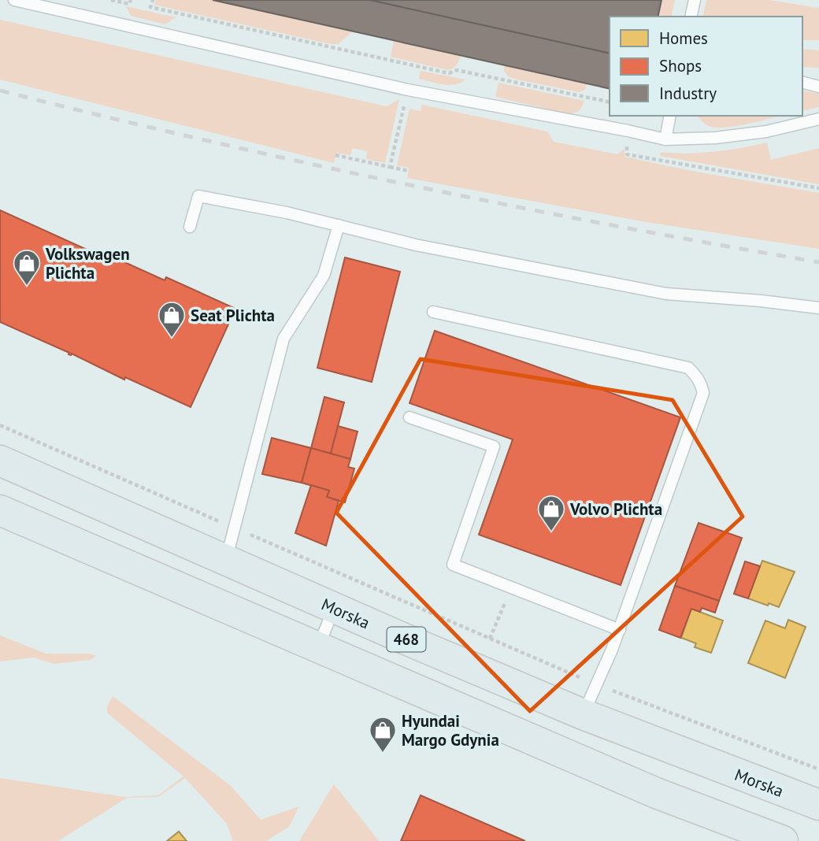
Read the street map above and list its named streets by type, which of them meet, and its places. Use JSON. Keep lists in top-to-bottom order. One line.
{"streets":{"main road":["Morska","468"]},"places":{"shop":["Volkswagen Plichta","Seat Plichta","Volvo Plichta","Hyundai Margo Gdynia"]},"legend":["Homes","Shops","Industry"]}
